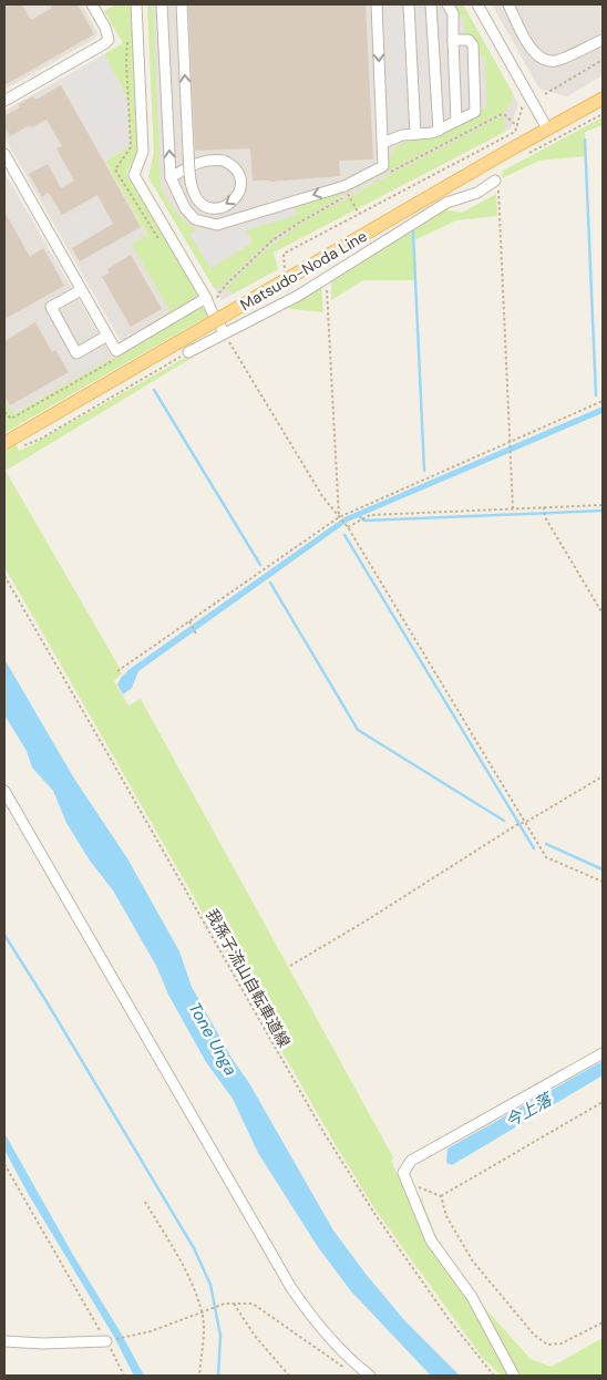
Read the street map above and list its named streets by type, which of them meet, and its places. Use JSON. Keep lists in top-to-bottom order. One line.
{"streets":{"main road":["Matsudo-Noda Line"],"path":["我孫子流山自転車道線"]},"water":["Tone Unga","今上落"]}
